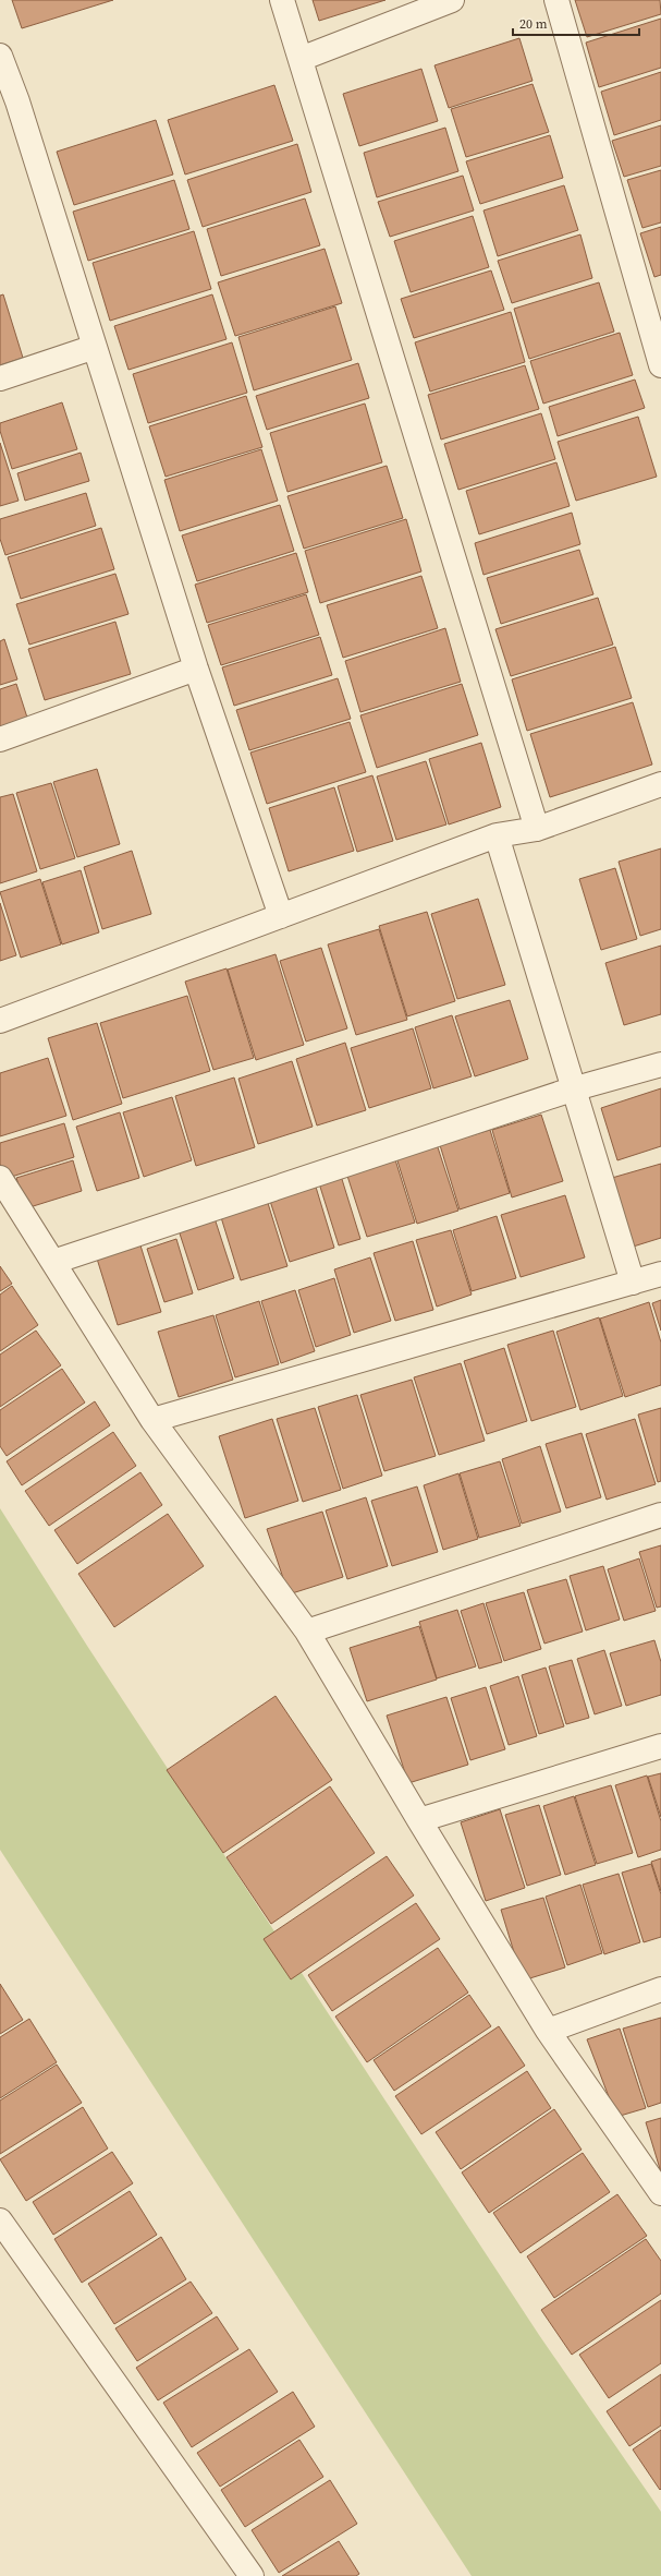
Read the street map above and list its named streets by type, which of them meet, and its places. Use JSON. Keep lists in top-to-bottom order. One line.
{"scale_bar":"20 m"}
